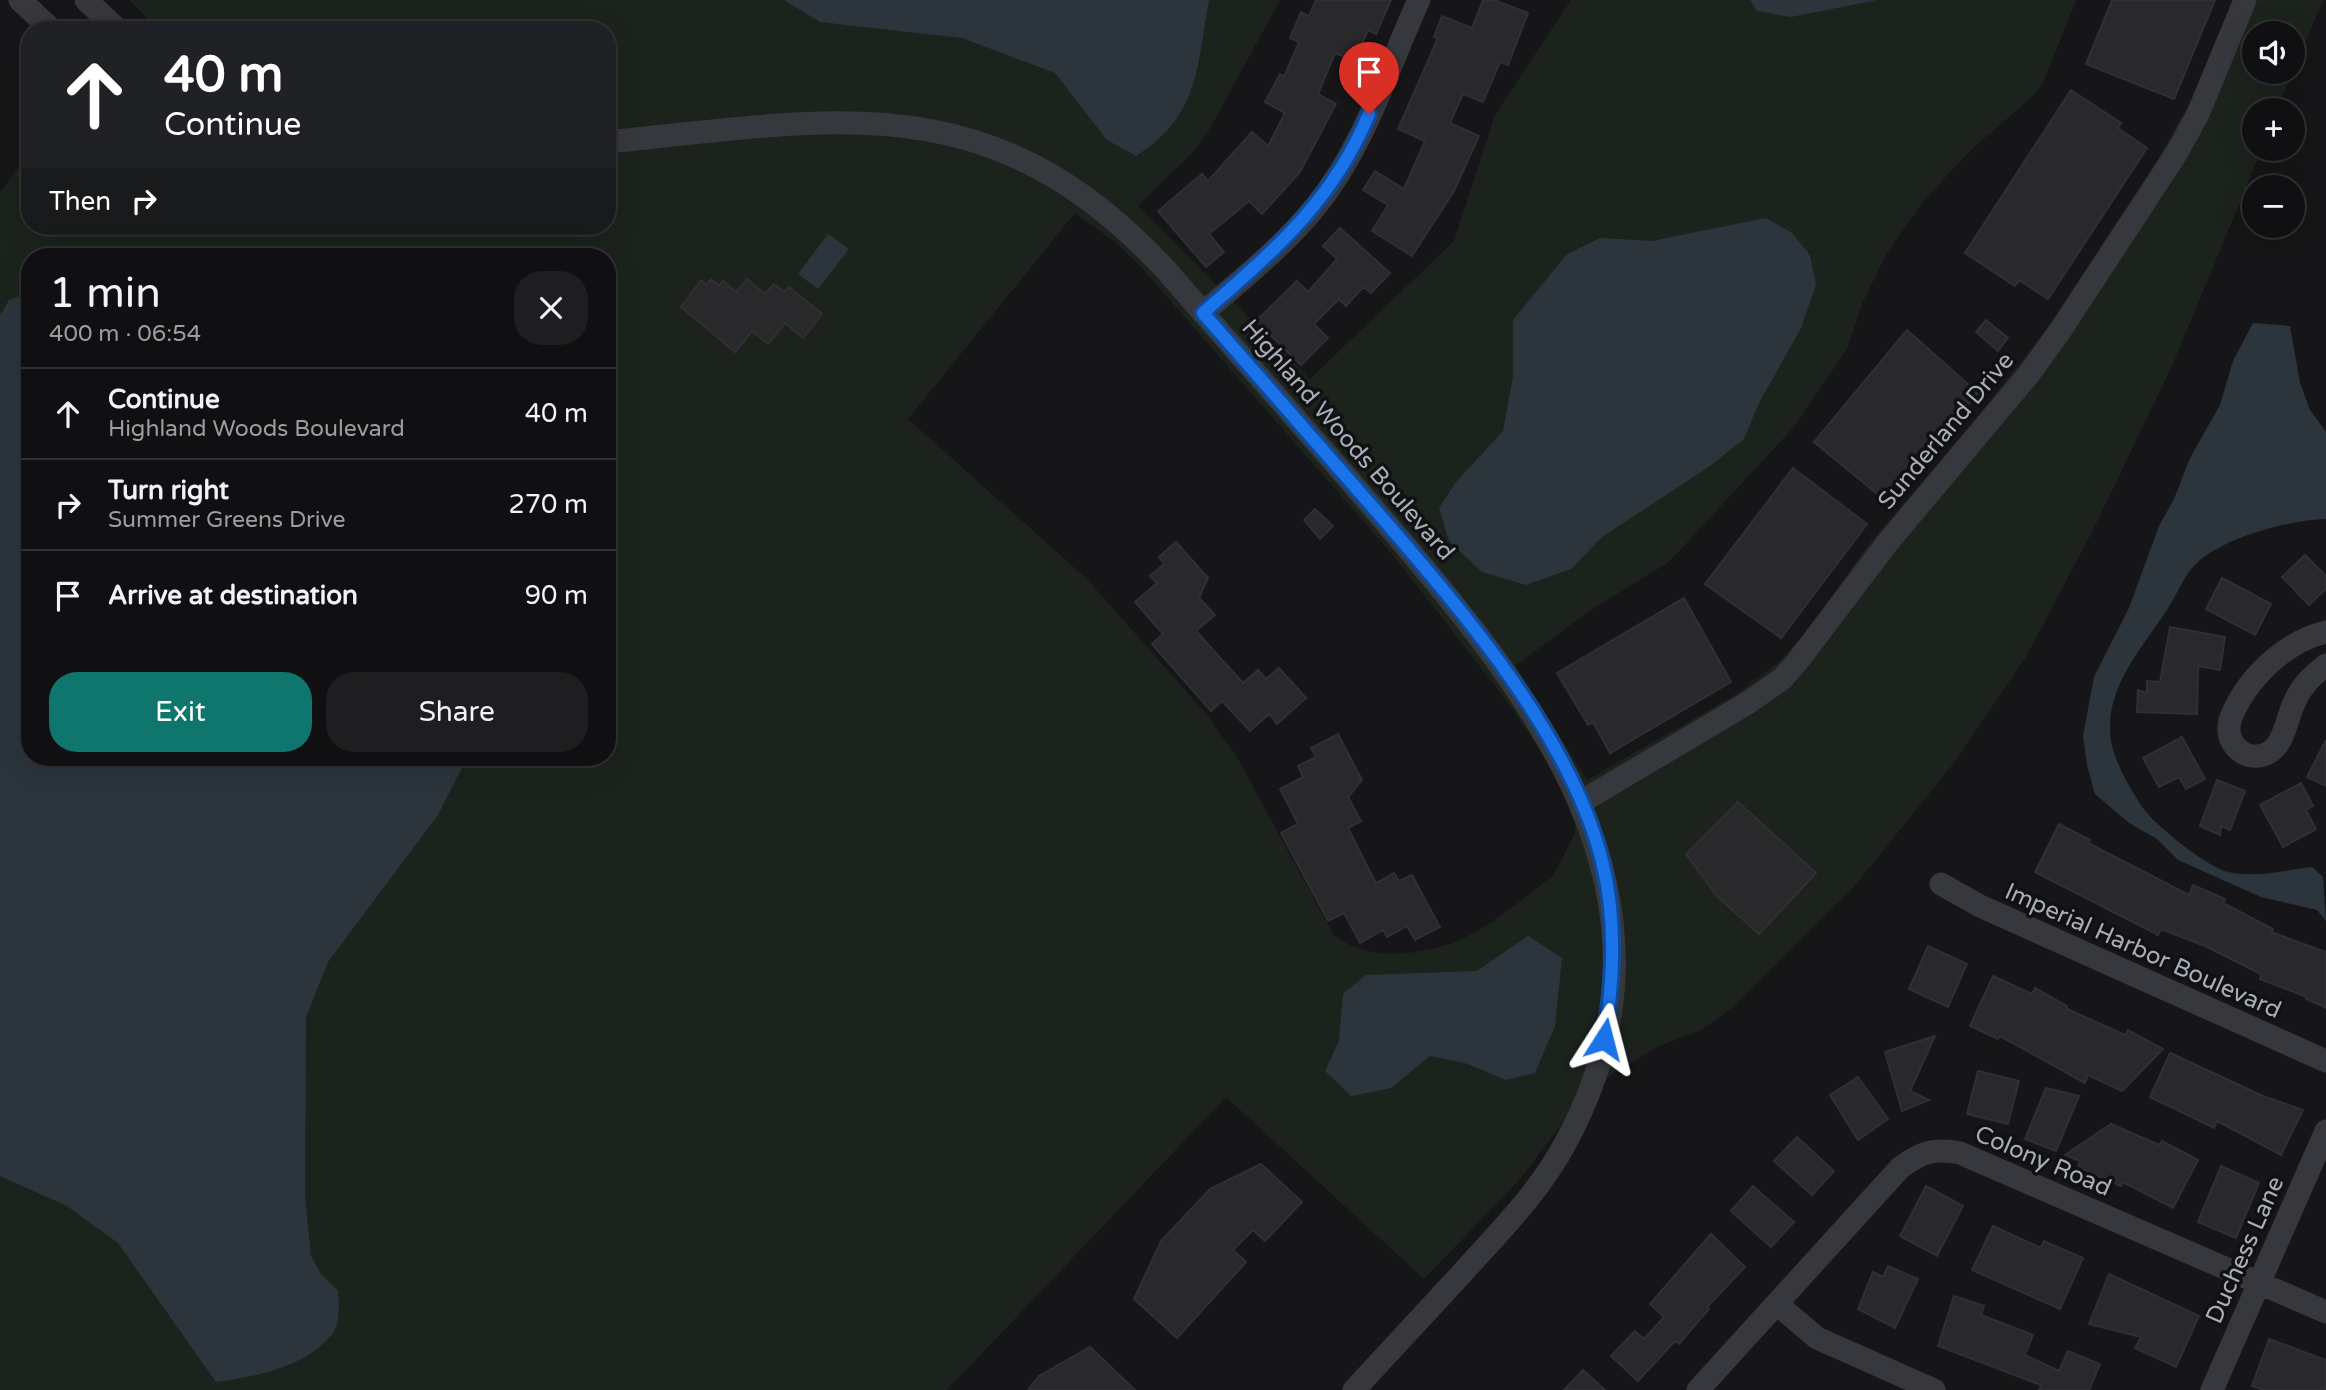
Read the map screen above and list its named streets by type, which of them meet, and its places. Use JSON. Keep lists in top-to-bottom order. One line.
{"streets":{"street":["Sunderland Drive","Highland Woods Boulevard","Imperial Harbor Boulevard","Colony Road","Duchess Lane"]},"crossings":[["Sunderland Drive","Highland Woods Boulevard"],["Colony Road","Duchess Lane"]],"page":{"map_buttons":["+","−"],"turn":["40 m","Continue"],"then":"Then","heading":["1 min","400 m · 06:54"],"list":[{"name":"Continue","note":"Highland Woods Boulevard","value":"40 m"},{"name":"Turn right","note":"Summer Greens Drive","value":"270 m"},{"name":"Arrive at destination","value":"90 m"}],"buttons":["Exit","Share"]}}
